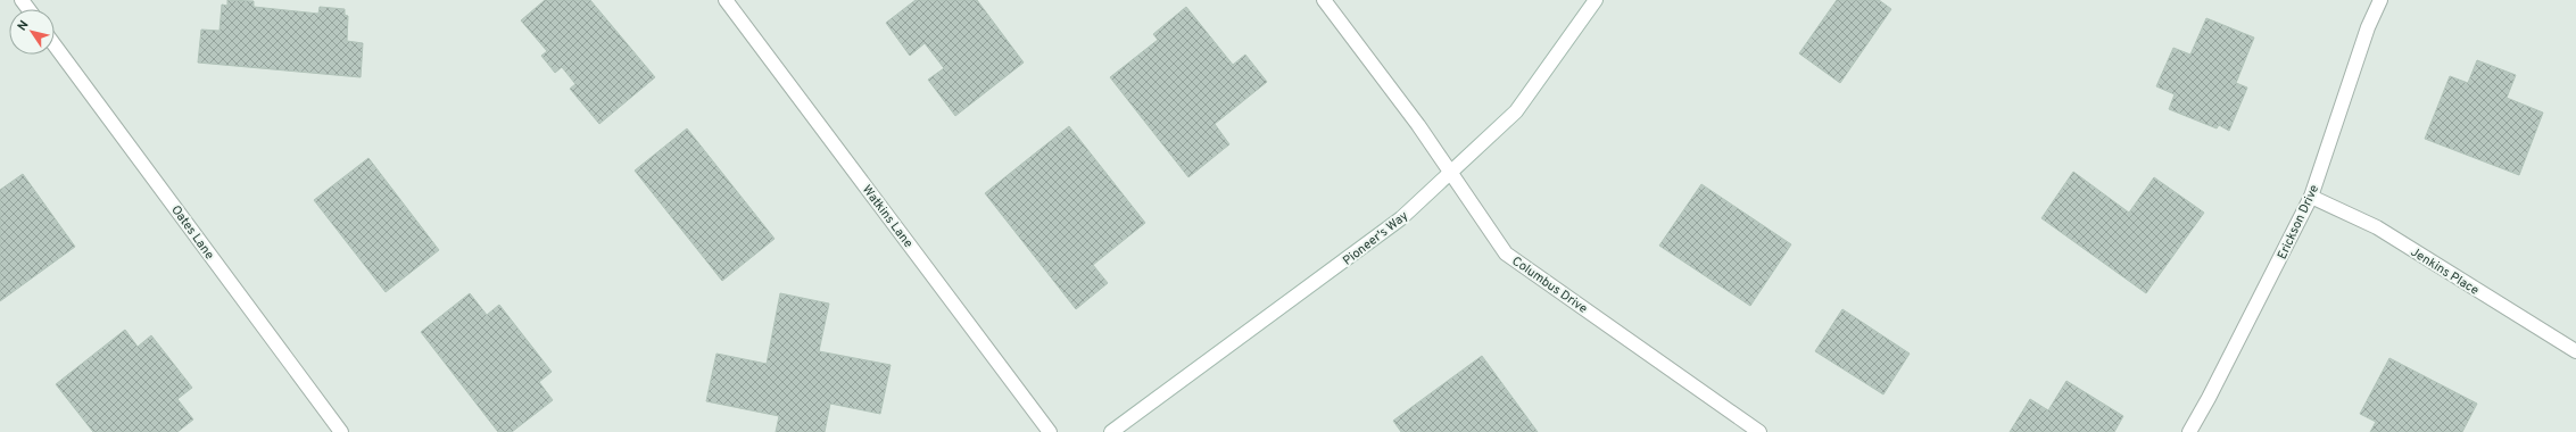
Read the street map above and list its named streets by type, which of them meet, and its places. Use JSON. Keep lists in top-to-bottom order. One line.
{"streets":{"street":["Watkins Lane","Erickson Drive","Oates Lane","Pioneer's Way","Jenkins Place","Columbus Drive"]},"crossings":[["Erickson Drive","Jenkins Place"],["Pioneer's Way","Columbus Drive"]],"north":"top left"}
